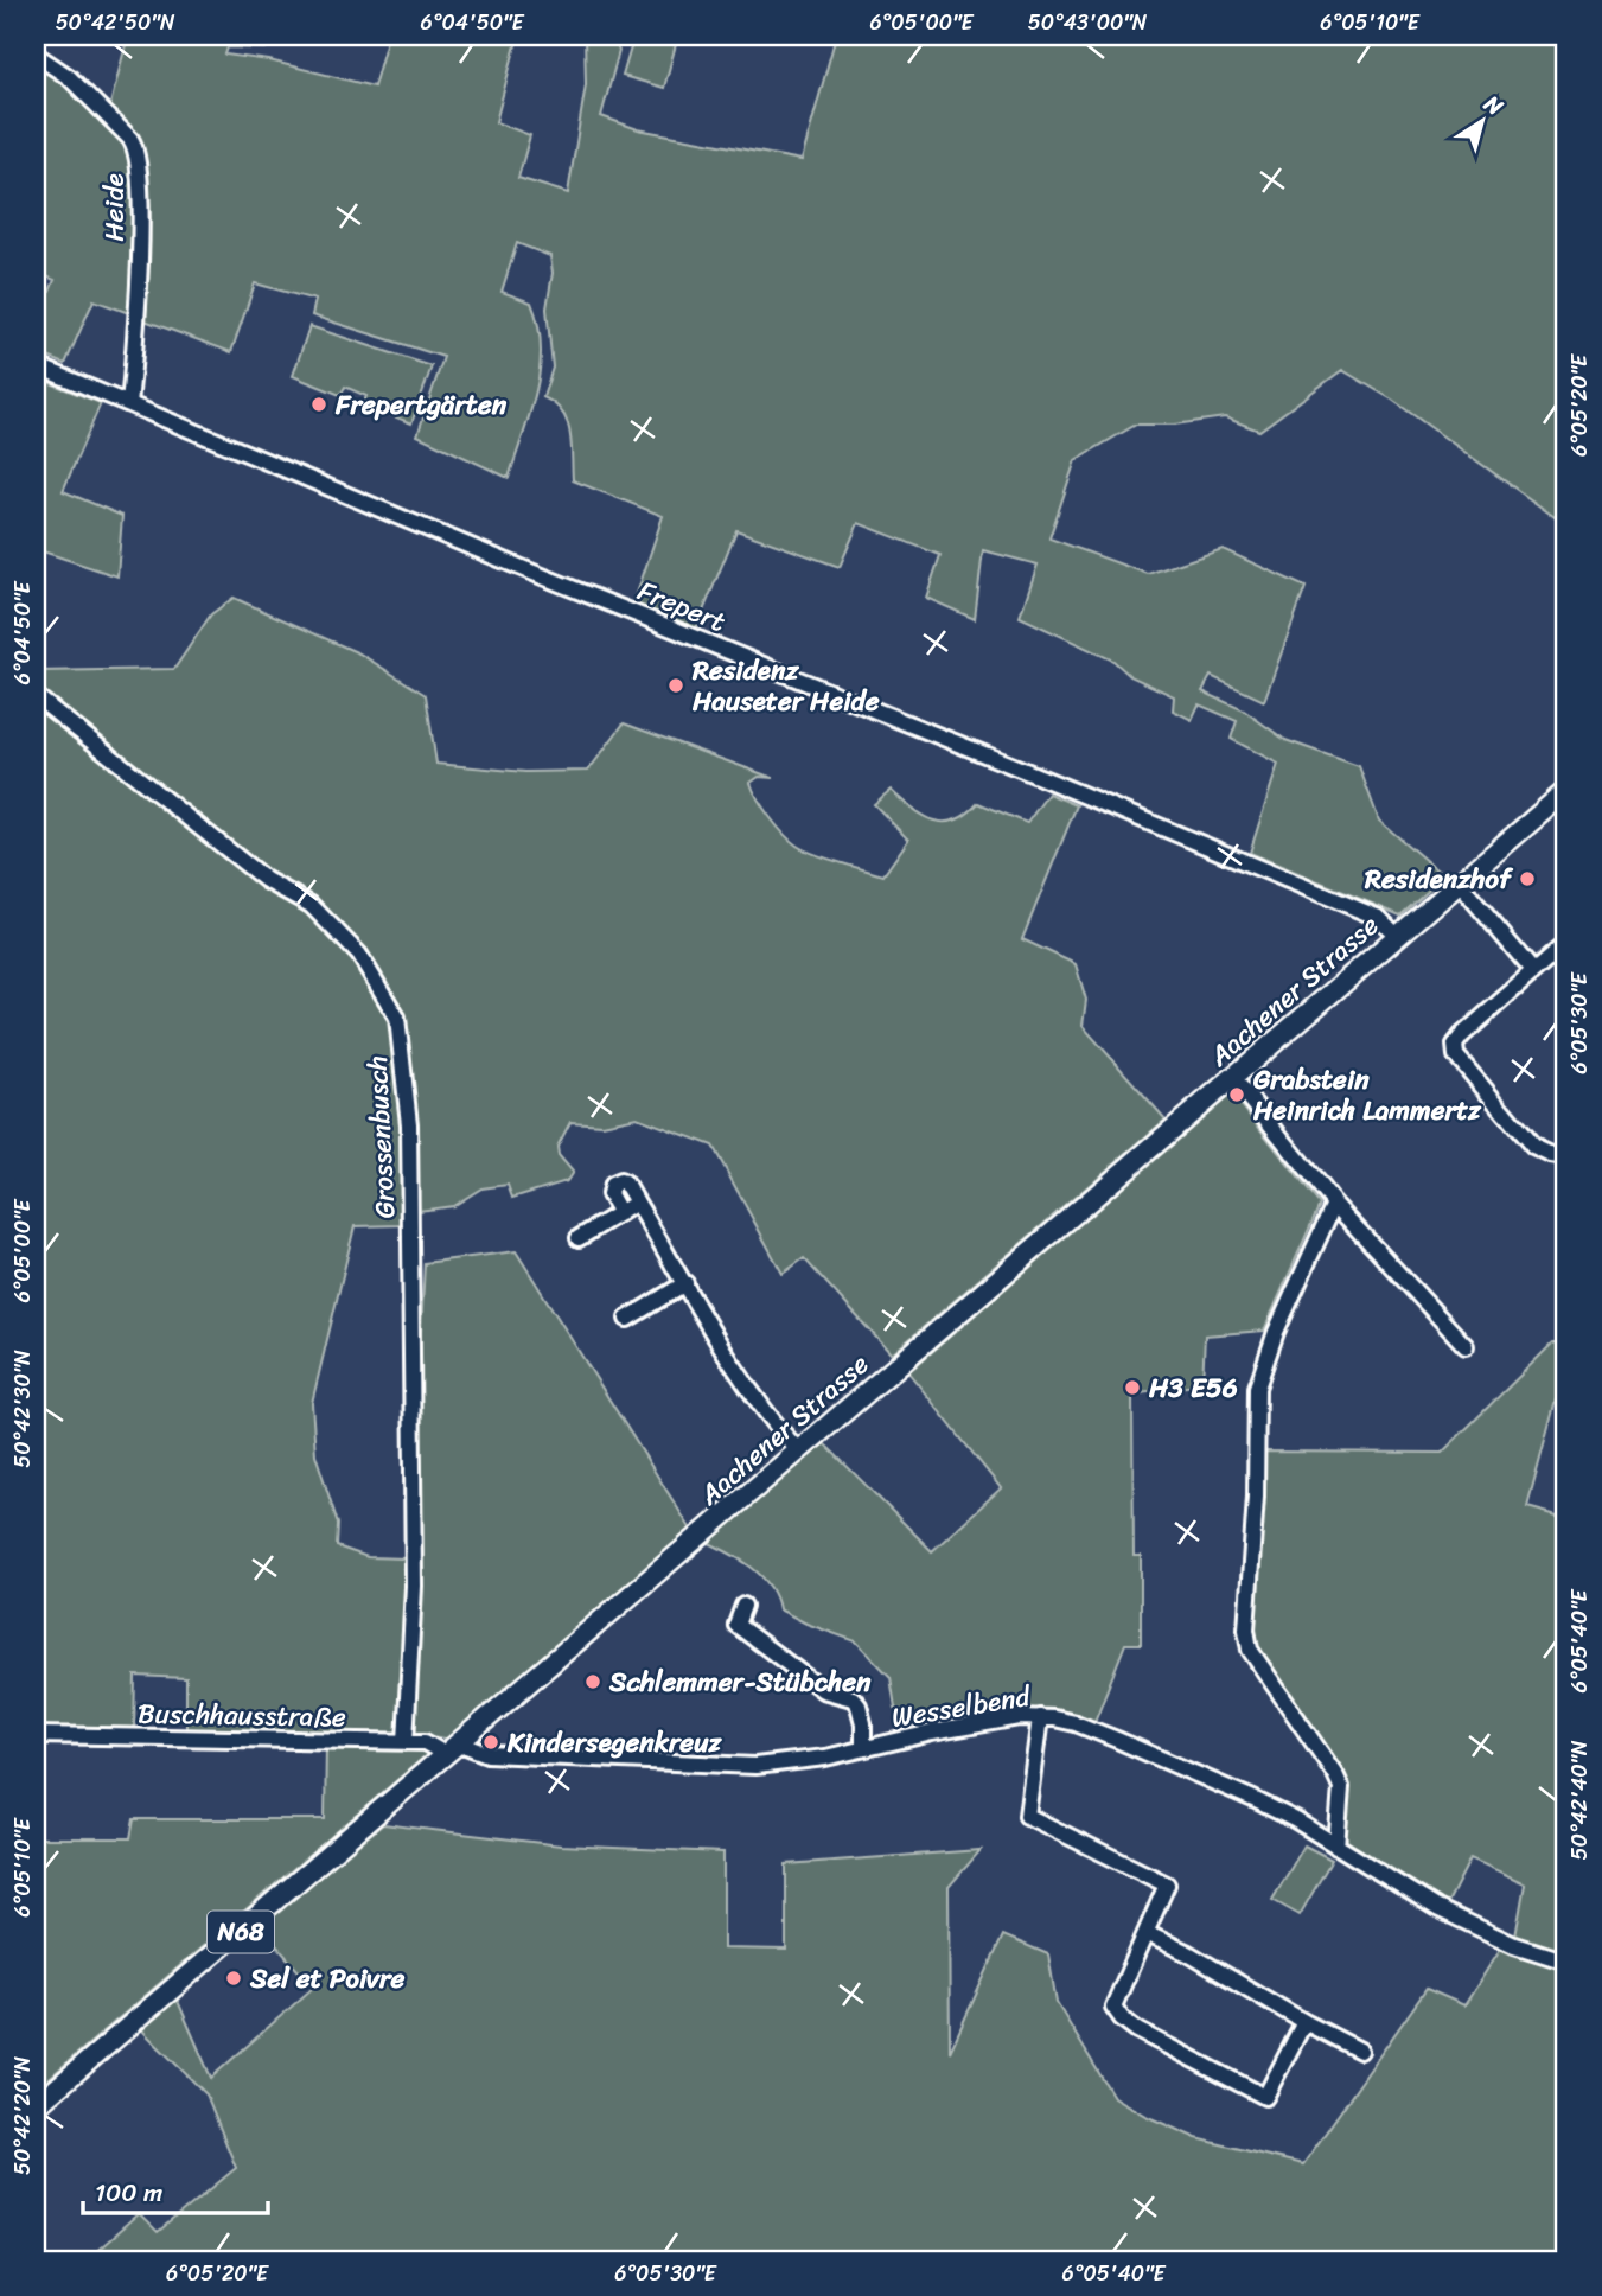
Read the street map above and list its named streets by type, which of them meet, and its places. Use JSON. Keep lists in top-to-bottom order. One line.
{"streets":{"main road":["Aachener Strasse","N68"],"street":["Heide","Frepert","Grossenbusch","Wesselbend","Buschhausstraße"]},"crossings":[["Heide","Frepert"],["Frepert","Aachener Strasse"],["Aachener Strasse","Wesselbend"],["Aachener Strasse","Buschhausstraße"],["Grossenbusch","Buschhausstraße"]],"places":["Frepertgärten","Residenz Hauseter Heide","Residenzhof","Grabstein Heinrich Lammertz","H3 E56","Schlemmer-Stübchen","Kindersegenkreuz","Sel et Poivre"],"scale_bar":"100 m","north":"top right","coordinates":["50°42'50\"N","6°04'50\"E","6°05'00\"E","50°43'00\"N","6°05'10\"E","6°05'20\"E","6°05'30\"E","50°42'30\"N","6°05'40\"E","50°42'40\"N","50°42'20\"N"]}
